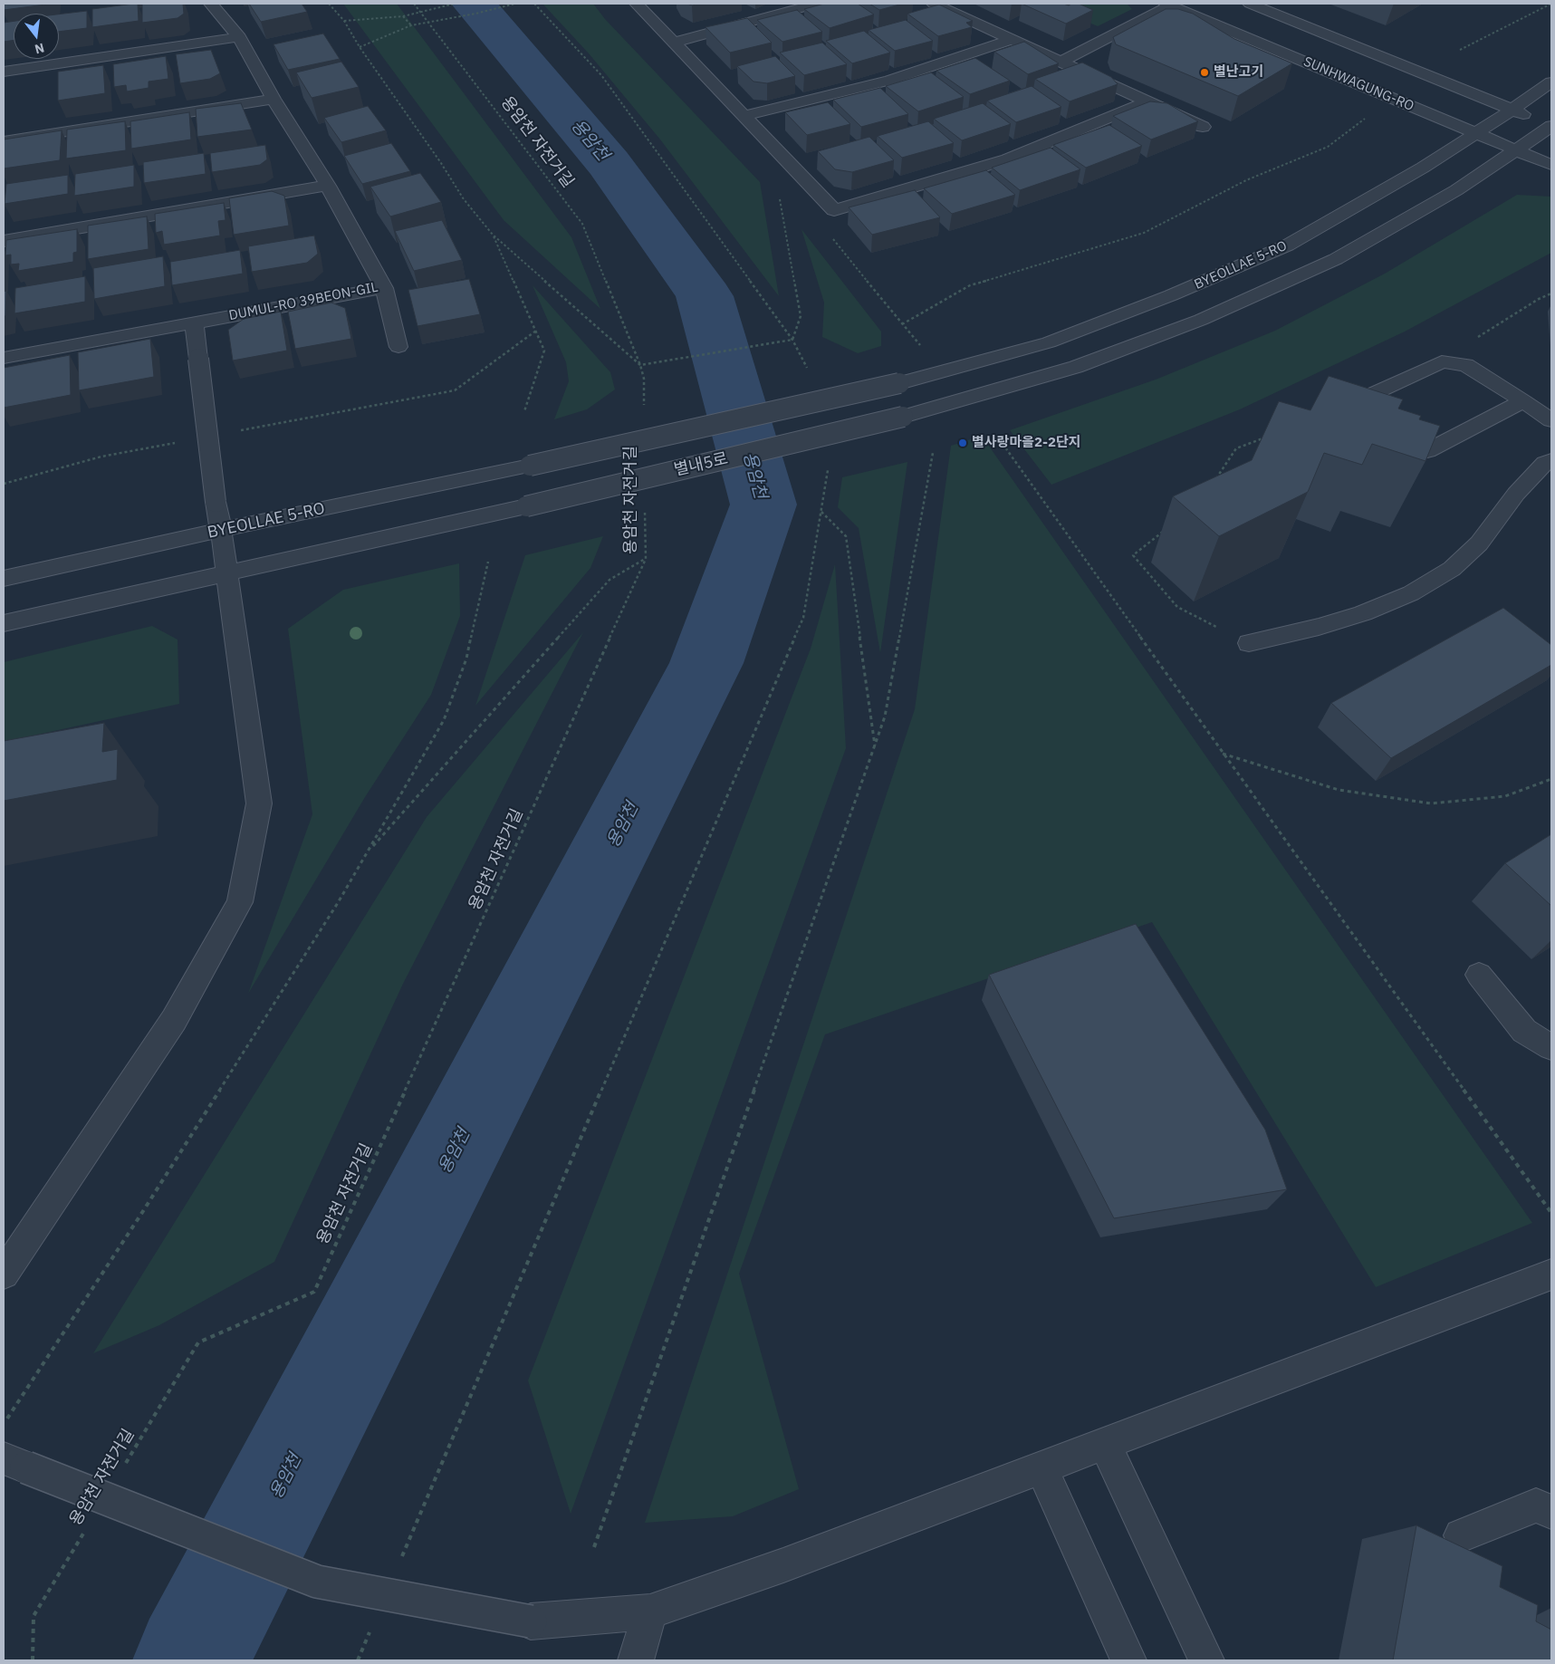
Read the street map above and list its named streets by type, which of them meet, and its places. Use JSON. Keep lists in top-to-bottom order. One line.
{"streets":{"street":["SUNHWAGUNG-RO","BYEOLLAE 5-RO","DUMUL-RO 39BEON-GIL","별내5로"],"path":["용암천 자전거길"]},"crossings":[["SUNHWAGUNG-RO","BYEOLLAE 5-RO"],["SUNHWAGUNG-RO","별내5로"]],"water":["용암천"],"places":["별난고기","별사랑마을2-2단지"],"north":"bottom"}
